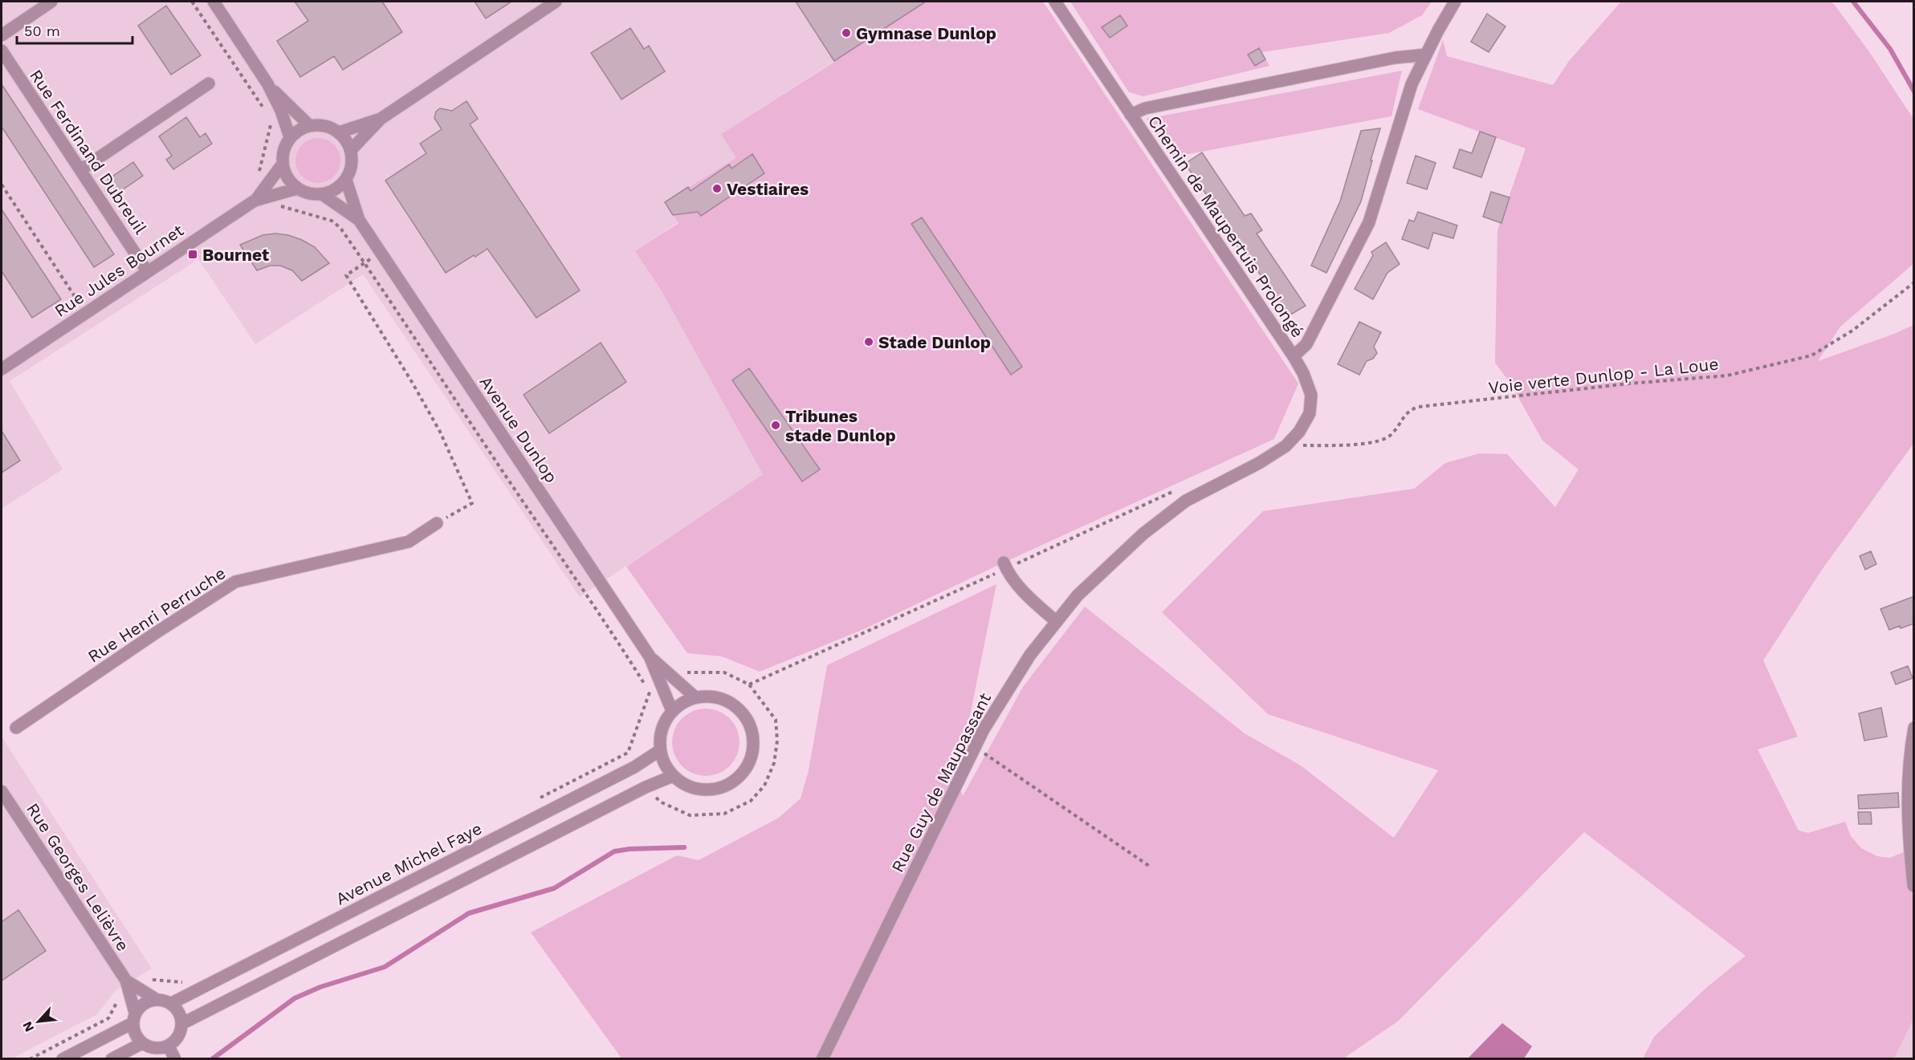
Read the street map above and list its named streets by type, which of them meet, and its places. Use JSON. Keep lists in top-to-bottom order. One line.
{"streets":{"street":["Rue Ferdinand Dubreuil","Chemin de Maupertuis Prolongé","Rue Jules Bournet","Avenue Dunlop","Rue Henri Perruche","Rue Guy de Maupassant","Avenue Michel Faye","Rue Georges Lelièvre"],"path":["Voie verte Dunlop - La Loue"]},"crossings":[["Rue Ferdinand Dubreuil","Rue Jules Bournet"],["Chemin de Maupertuis Prolongé","Rue Guy de Maupassant"],["Rue Jules Bournet","Avenue Dunlop"],["Voie verte Dunlop - La Loue","Rue Guy de Maupassant"],["Avenue Dunlop","Avenue Michel Faye"],["Avenue Michel Faye","Rue Georges Lelièvre"]],"places":{"other":["Gymnase Dunlop","Vestiaires","Stade Dunlop","Tribunes stade Dunlop"],"transit":["Bournet"]},"scale_bar":"50 m","north":"bottom left"}
